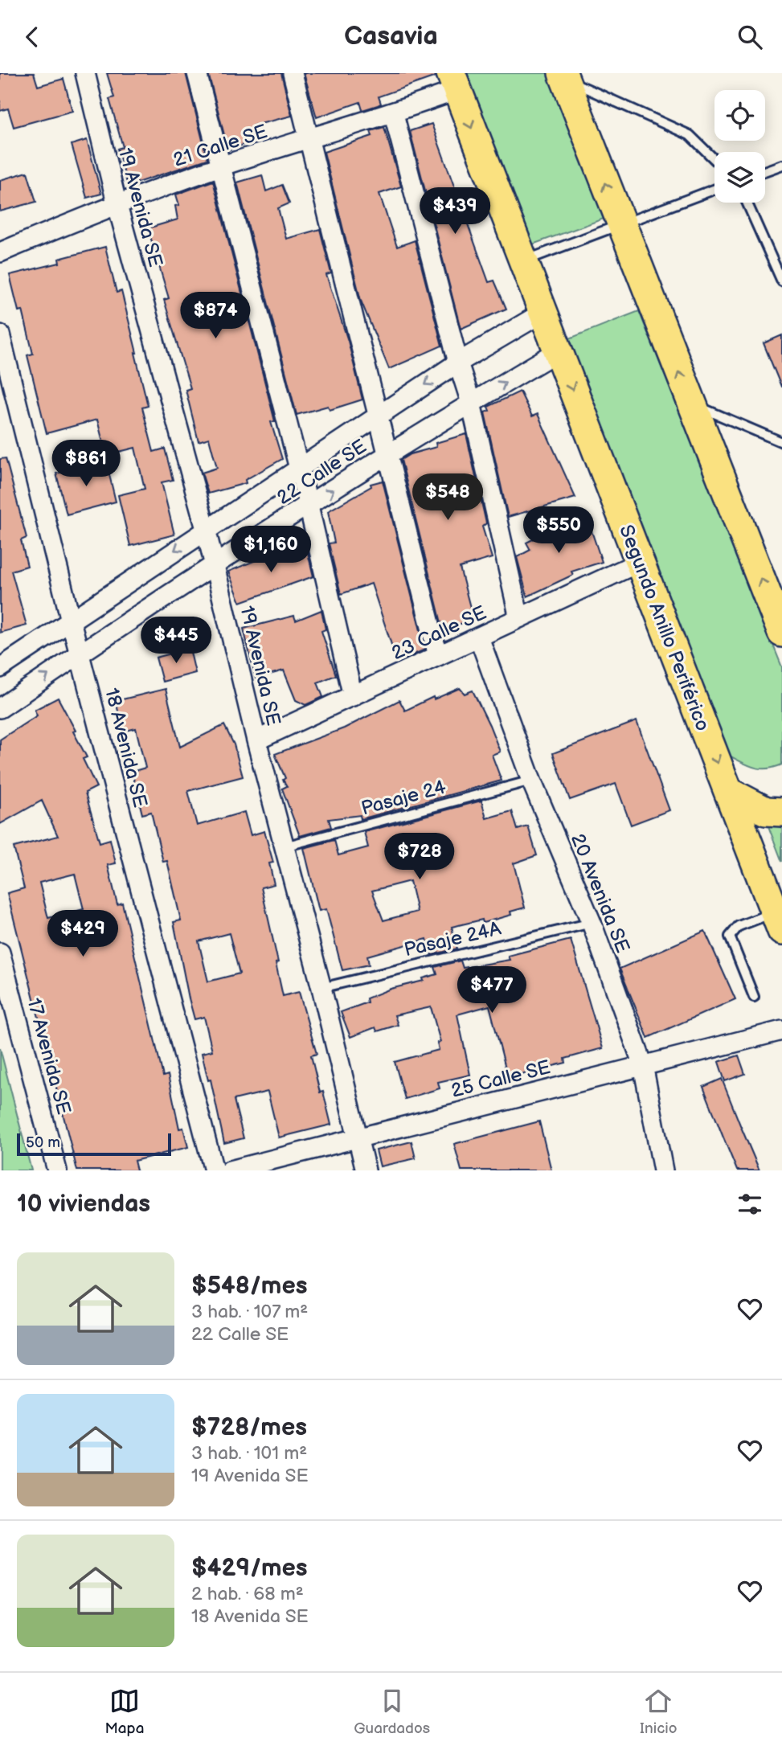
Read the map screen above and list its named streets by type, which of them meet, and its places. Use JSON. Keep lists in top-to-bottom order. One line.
{"streets":{"main road":["Segundo Anillo Periférico"],"street":["21 Calle SE","19 Avenida SE","22 Calle SE","23 Calle SE","18 Avenida SE","20 Avenida SE","17 Avenida SE","25 Calle SE"],"lane":["Pasaje 24","Pasaje 24A"]},"crossings":[["21 Calle SE","19 Avenida SE"],["21 Calle SE","Segundo Anillo Periférico"],["19 Avenida SE","22 Calle SE"],["19 Avenida SE","23 Calle SE"],["19 Avenida SE","Pasaje 24"],["19 Avenida SE","Pasaje 24A"],["19 Avenida SE","25 Calle SE"],["22 Calle SE","Segundo Anillo Periférico"],["22 Calle SE","18 Avenida SE"],["Segundo Anillo Periférico","23 Calle SE"],["23 Calle SE","20 Avenida SE"],["Pasaje 24","20 Avenida SE"],["20 Avenida SE","Pasaje 24A"],["20 Avenida SE","25 Calle SE"]],"scale_bar":"50 m","page":{"header":"Casavia","price":["$439","$874","$861","$548","$550","$1,160","$445","$728","$429","$477"],"scale":"50 m","heading":"10 viviendas","list":[{"name":"$548/mes","note":"3 hab. · 107 m² · 22 Calle SE"},{"name":"$728/mes","note":"3 hab. · 101 m² · 19 Avenida SE"},{"name":"$429/mes","note":"2 hab. · 68 m² · 18 Avenida SE"}],"tabs":["Mapa","Guardados","Inicio"]}}
